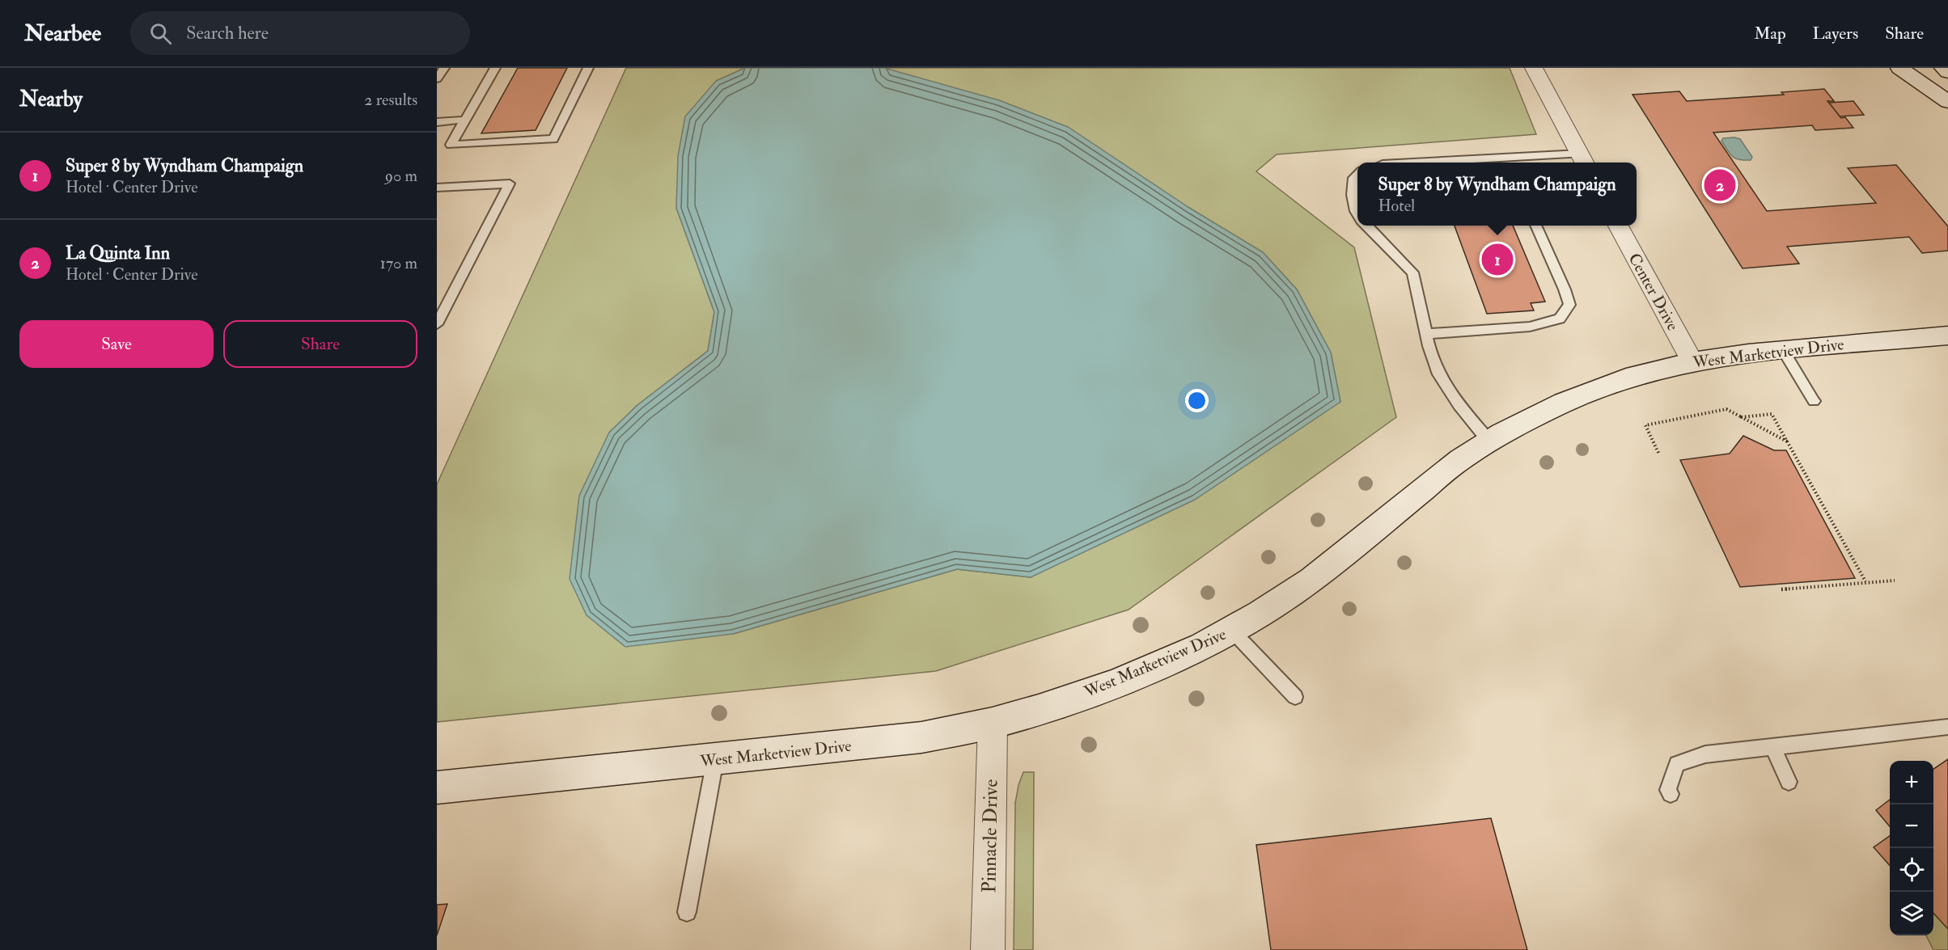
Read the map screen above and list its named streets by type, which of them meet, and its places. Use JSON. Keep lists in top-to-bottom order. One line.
{"streets":{"main road":["West Marketview Drive"],"street":["Center Drive","Pinnacle Drive"]},"crossings":[["Center Drive","West Marketview Drive"],["West Marketview Drive","Pinnacle Drive"]],"page":{"header":"Nearbee","search":"Search here","nav":["Map","Layers","Share"],"heading":["Nearby","2 results"],"list":[{"mark":"1","name":"Super 8 by Wyndham Champaign","note":"Hotel · Center Drive","value":"90 m"},{"mark":"2","name":"La Quinta Inn","note":"Hotel · Center Drive","value":"170 m"}],"popup":["Super 8 by Wyndham Champaign","Hotel"],"pins":["2","1"],"buttons":["Save","Share"],"map_buttons":["+","−"]}}
